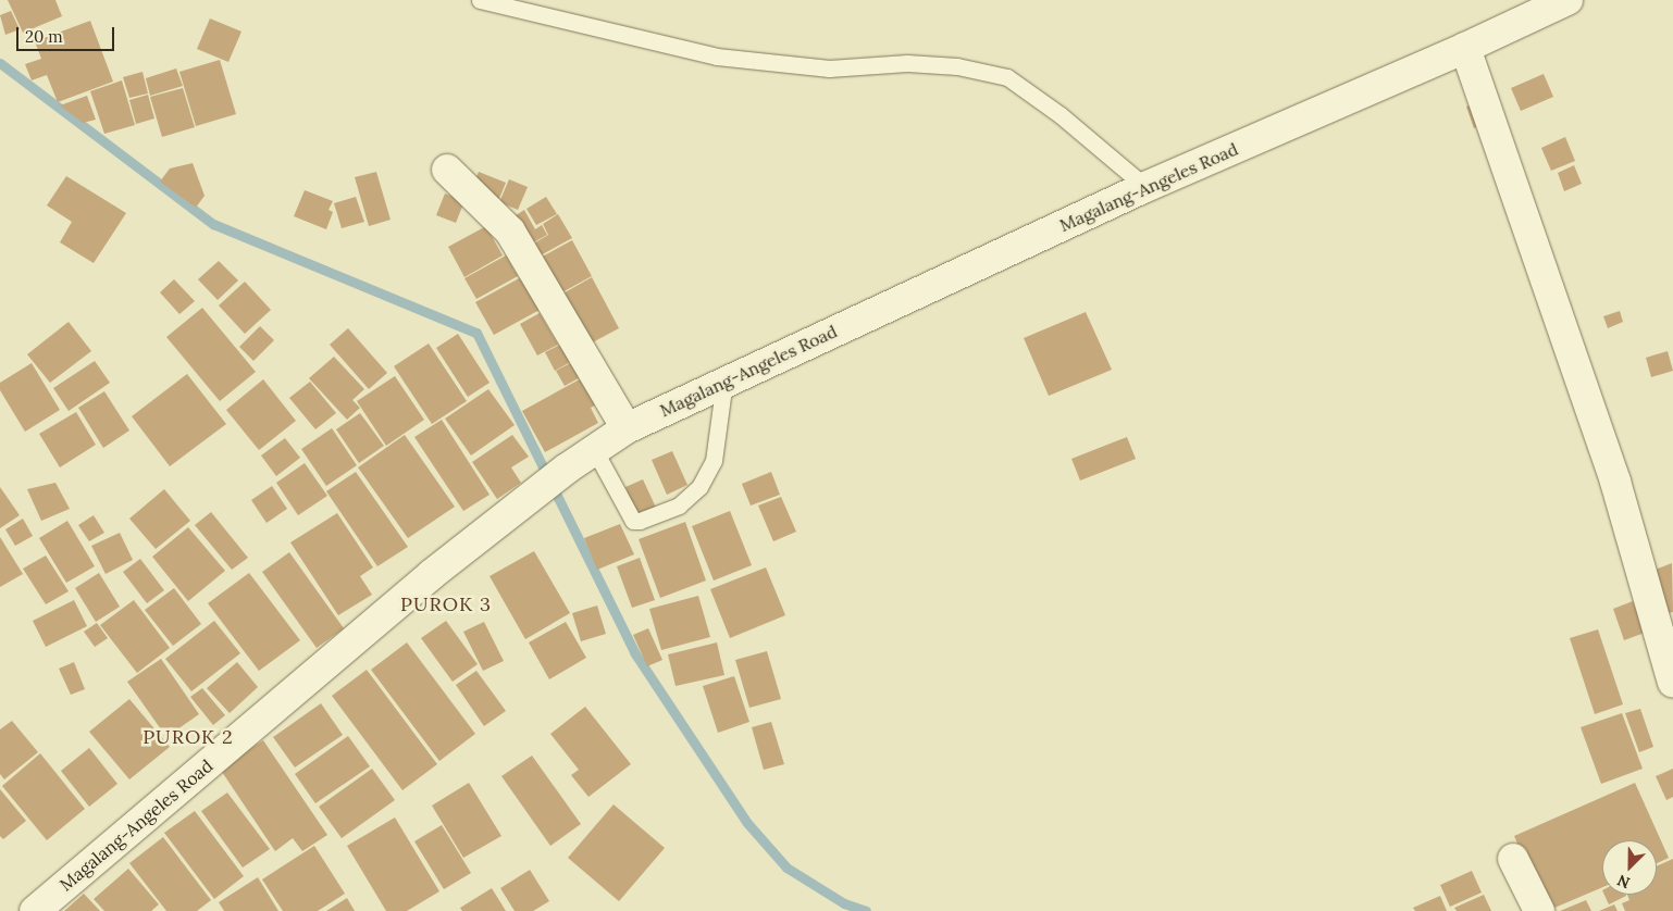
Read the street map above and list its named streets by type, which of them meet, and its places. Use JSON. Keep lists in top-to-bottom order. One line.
{"streets":{"main road":["Magalang-Angeles Road"]},"districts":["PUROK 3","PUROK 2"],"scale_bar":"20 m","north":"bottom left"}
